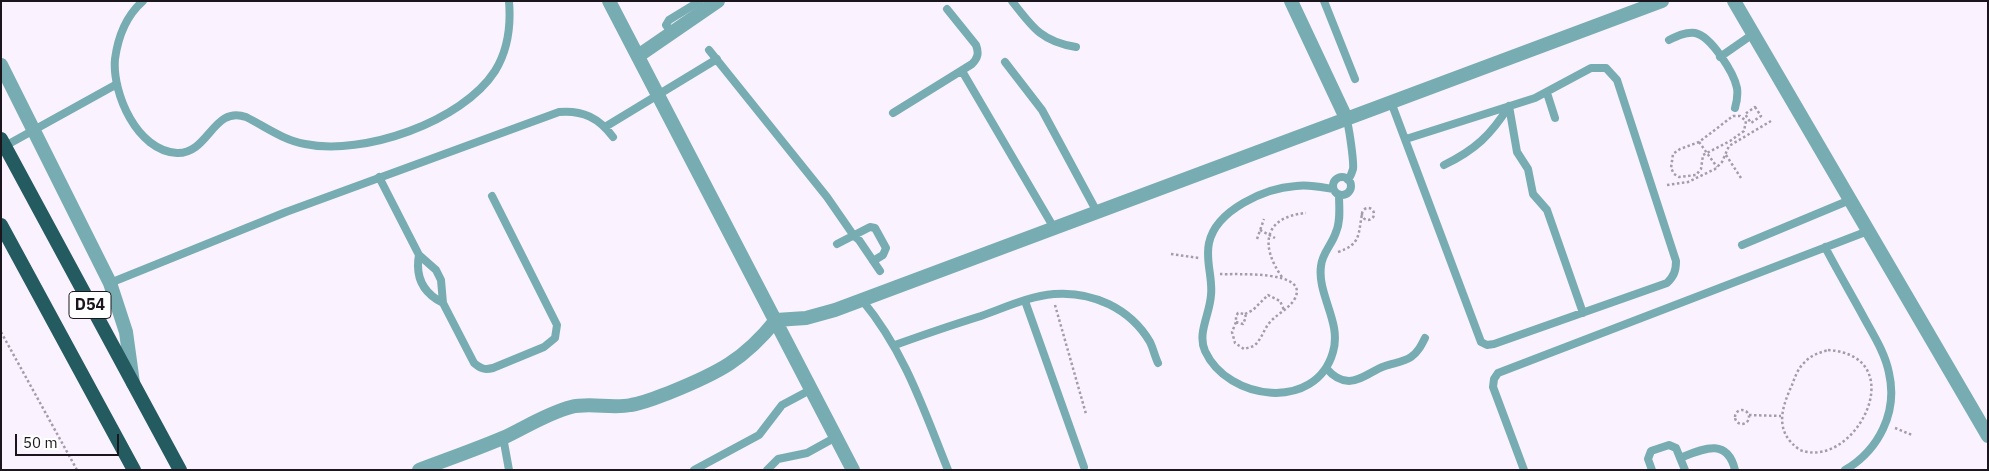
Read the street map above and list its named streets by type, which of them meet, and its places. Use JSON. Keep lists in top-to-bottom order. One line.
{"streets":{"highway":["D54"]},"scale_bar":"50 m"}
